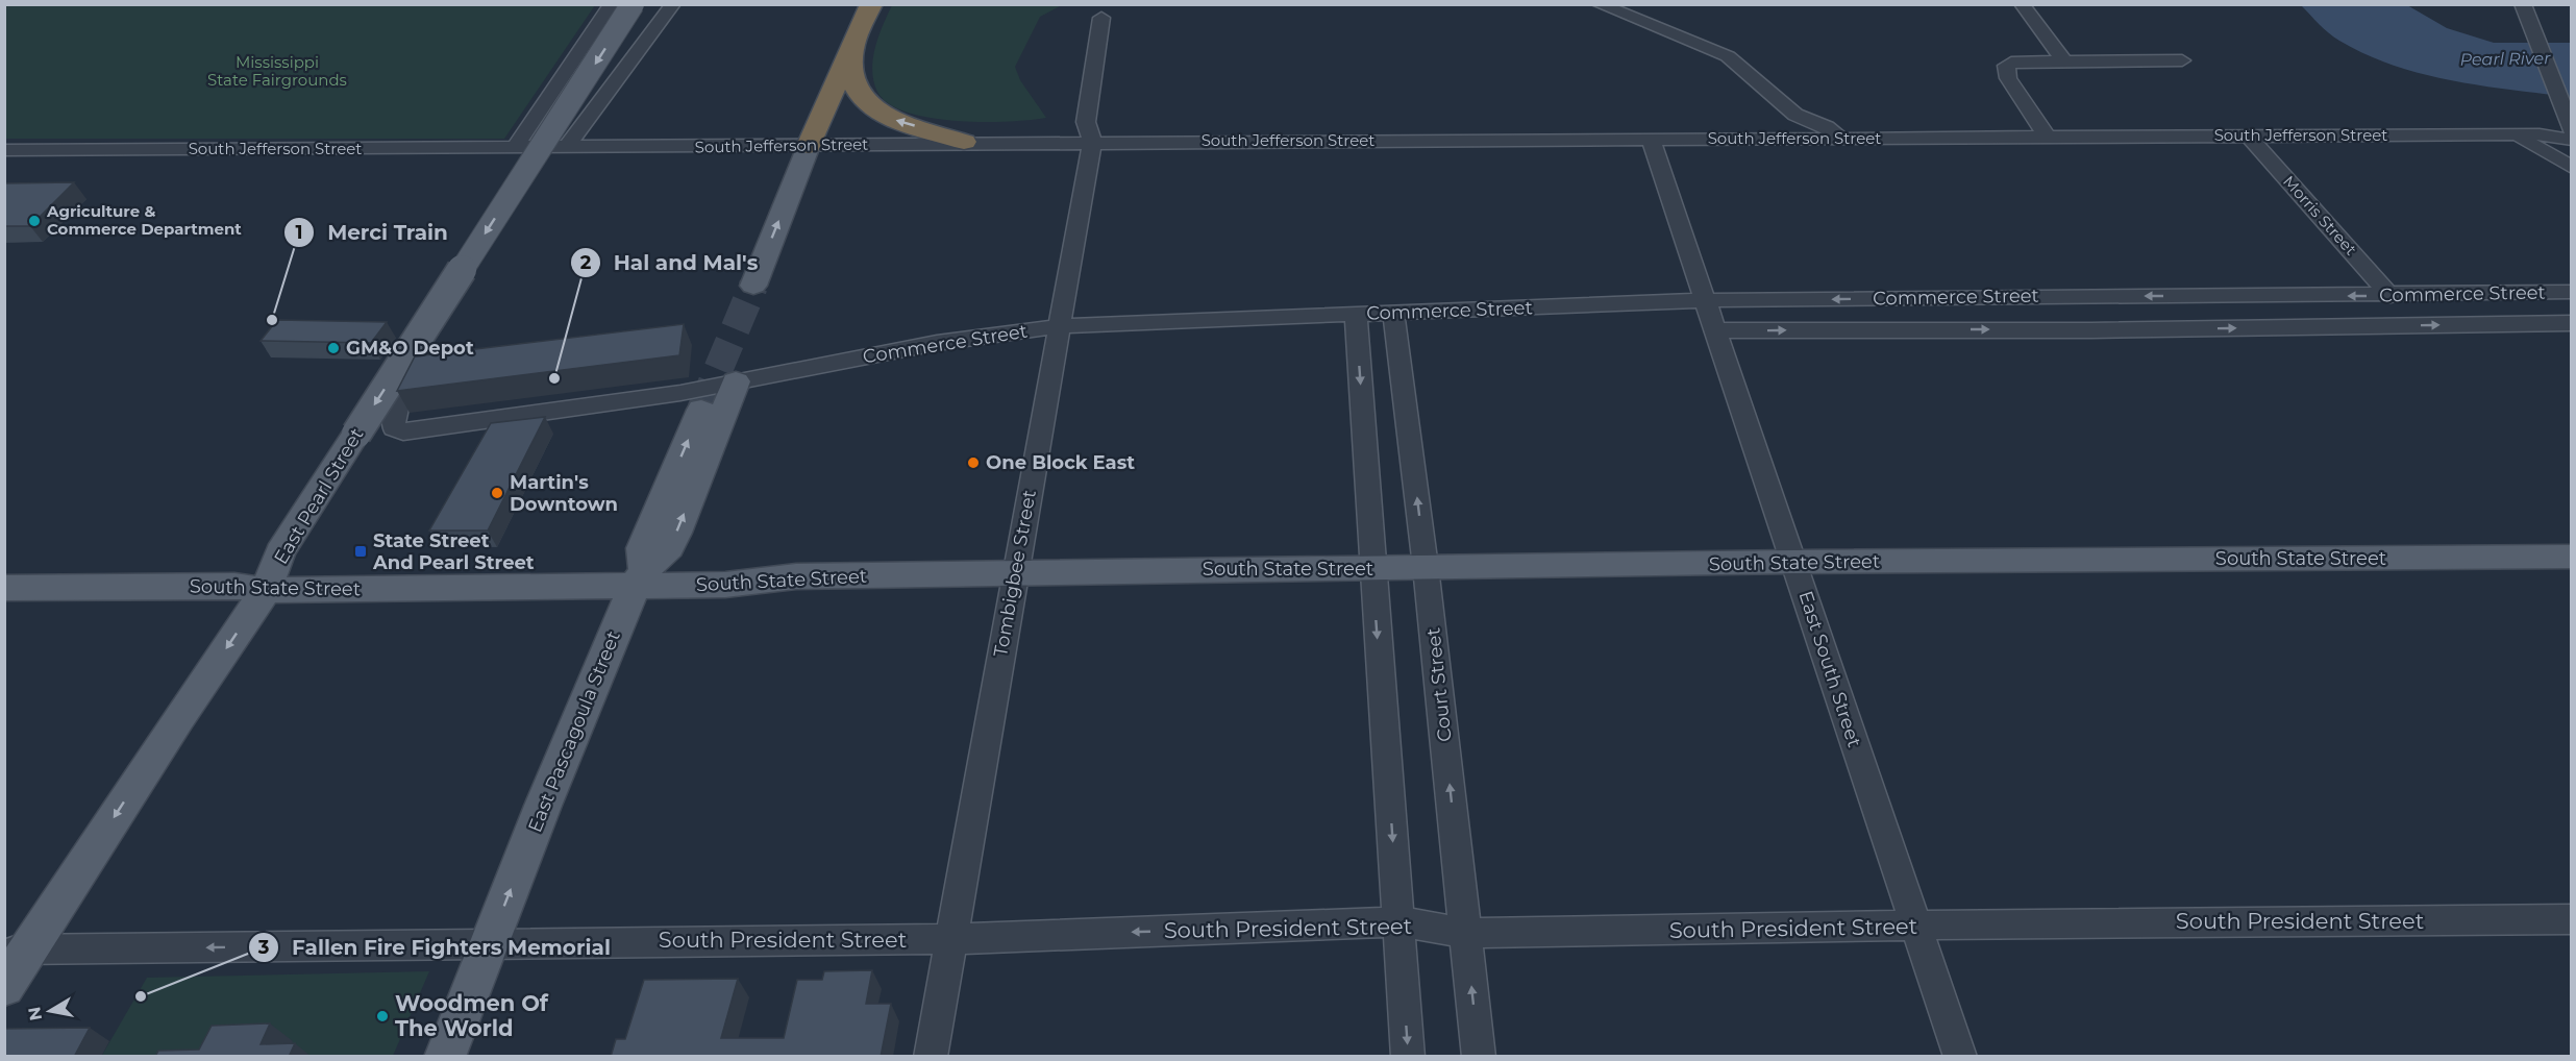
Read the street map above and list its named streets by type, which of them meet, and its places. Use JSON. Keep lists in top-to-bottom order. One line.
{"streets":{"main road":["East Pearl Street","South State Street","East Pascagoula Street"],"street":["South Jefferson Street","Morris Street","Commerce Street","Tombigbee Street","East South Street","Court Street","South President Street"]},"crossings":[["South Jefferson Street","Morris Street"],["South Jefferson Street","Tombigbee Street"],["South Jefferson Street","East South Street"],["Morris Street","Commerce Street"],["Commerce Street","Tombigbee Street"],["Commerce Street","East South Street"],["Commerce Street","Court Street"],["East Pearl Street","South State Street"],["East Pearl Street","South President Street"],["South State Street","Tombigbee Street"],["South State Street","East South Street"],["South State Street","Court Street"],["South State Street","East Pascagoula Street"],["Tombigbee Street","South President Street"],["East South Street","South President Street"],["Court Street","South President Street"],["East Pascagoula Street","South President Street"]],"one_way":["East Pearl Street","South President Street"],"water":["Pearl River"],"parks":["Mississippi State Fairgrounds"],"places":{"other":["Agriculture & Commerce Department","Merci Train","GM&O Depot","Hal and Mal's","One Block East","Martin's Downtown","Fallen Fire Fighters Memorial","Woodmen Of The World"],"transit":["State Street And Pearl Street"]},"north":"left"}
